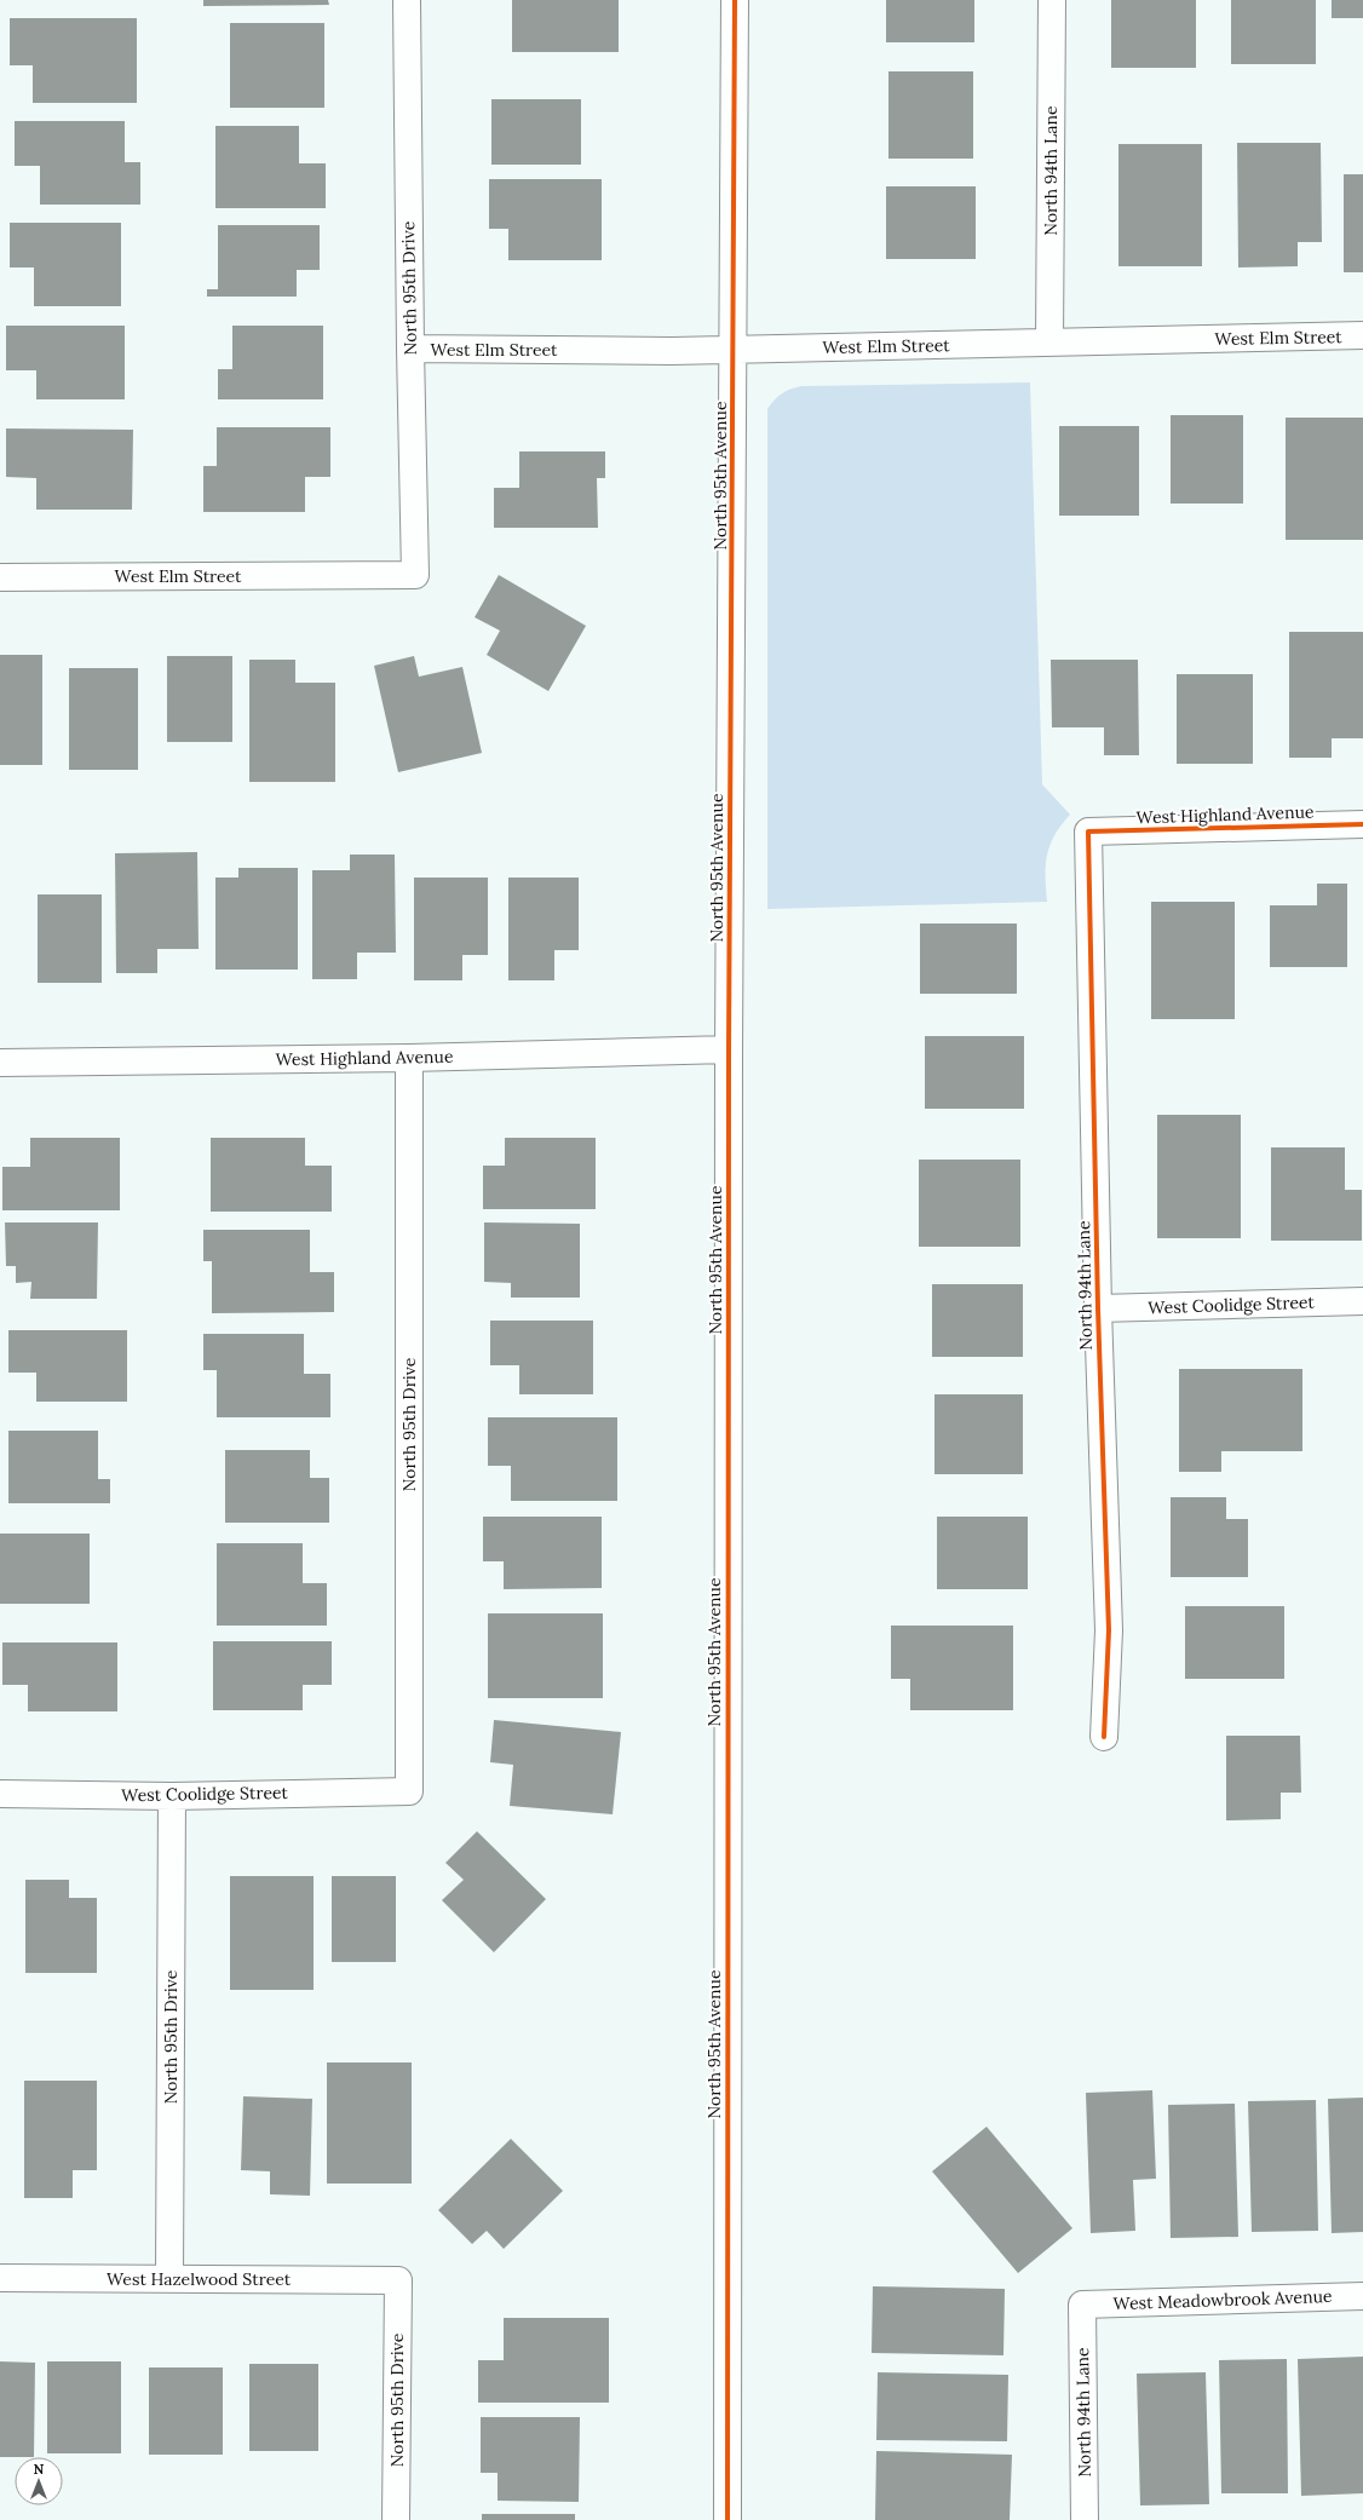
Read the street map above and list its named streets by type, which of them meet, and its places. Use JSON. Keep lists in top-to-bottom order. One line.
{"streets":{"street":["North 94th Lane","North 95th Drive","West Elm Street","North 95th Avenue","West Highland Avenue","West Coolidge Street","West Hazelwood Street","West Meadowbrook Avenue"]},"crossings":[["North 94th Lane","West Elm Street"],["North 94th Lane","West Highland Avenue"],["North 94th Lane","West Coolidge Street"],["North 94th Lane","West Meadowbrook Avenue"],["North 95th Drive","West Elm Street"],["North 95th Drive","West Highland Avenue"],["North 95th Drive","West Coolidge Street"],["North 95th Drive","West Hazelwood Street"],["West Elm Street","North 95th Avenue"],["North 95th Avenue","West Highland Avenue"]],"north":"top"}
